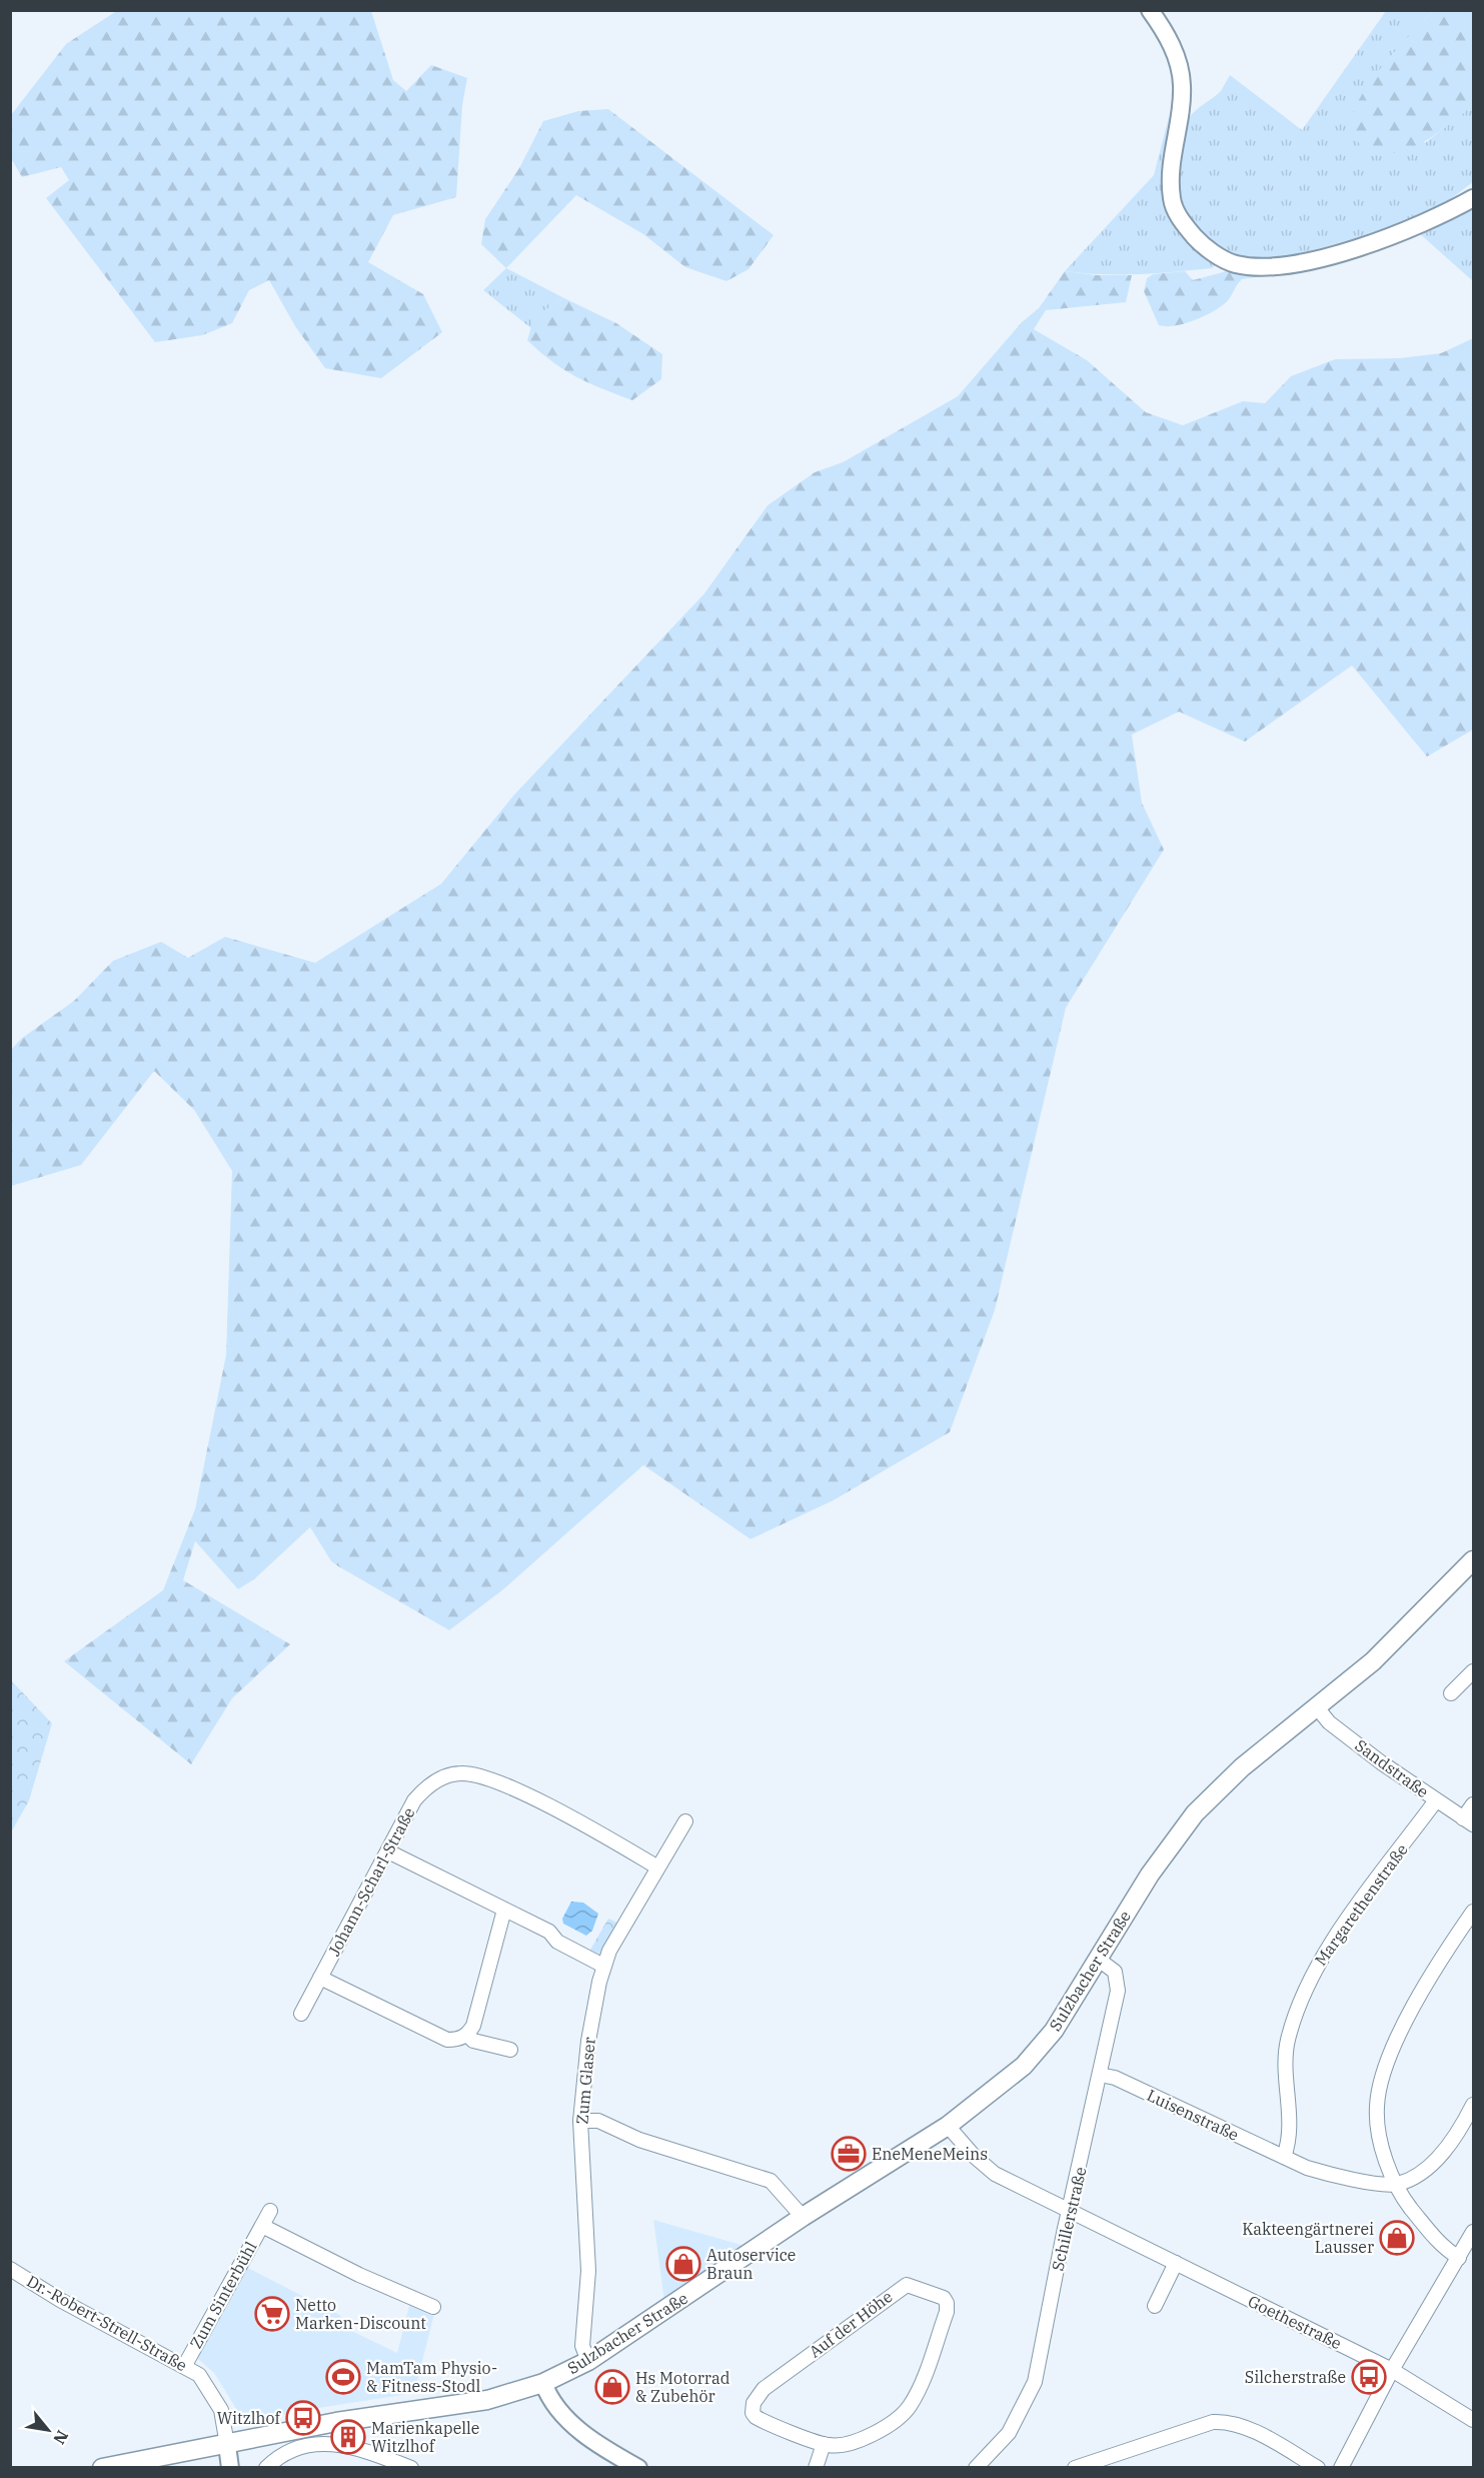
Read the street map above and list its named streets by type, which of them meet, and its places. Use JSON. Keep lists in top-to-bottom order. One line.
{"streets":{"main road":["Sulzbacher Straße"],"street":["Sandstraße","Johann-Scharl-Straße","Margarethenstraße","Zum Glaser","Luisenstraße","Schillerstraße","Zum Sinterbühl","Goethestraße","Dr.-Robert-Strell-Straße","Auf der Höhe"]},"crossings":[["Sandstraße","Margarethenstraße"],["Sandstraße","Sulzbacher Straße"],["Johann-Scharl-Straße","Zum Glaser"],["Margarethenstraße","Luisenstraße"],["Sulzbacher Straße","Zum Glaser"],["Sulzbacher Straße","Schillerstraße"],["Sulzbacher Straße","Goethestraße"],["Sulzbacher Straße","Dr.-Robert-Strell-Straße"],["Luisenstraße","Schillerstraße"],["Schillerstraße","Goethestraße"],["Zum Sinterbühl","Dr.-Robert-Strell-Straße"]],"places":{"office":["EneMeneMeins"],"shop":["Kakteengärtnerei Lausser","Autoservice Braun","Hs Motorrad & Zubehör"],"supermarket":["Netto Marken-Discount"],"sports":["MamTam Physio- & Fitness-Stodl"],"bus stop":["Silcherstraße","Witzlhof"],"building":["Marienkapelle Witzlhof"]},"north":"bottom right"}
